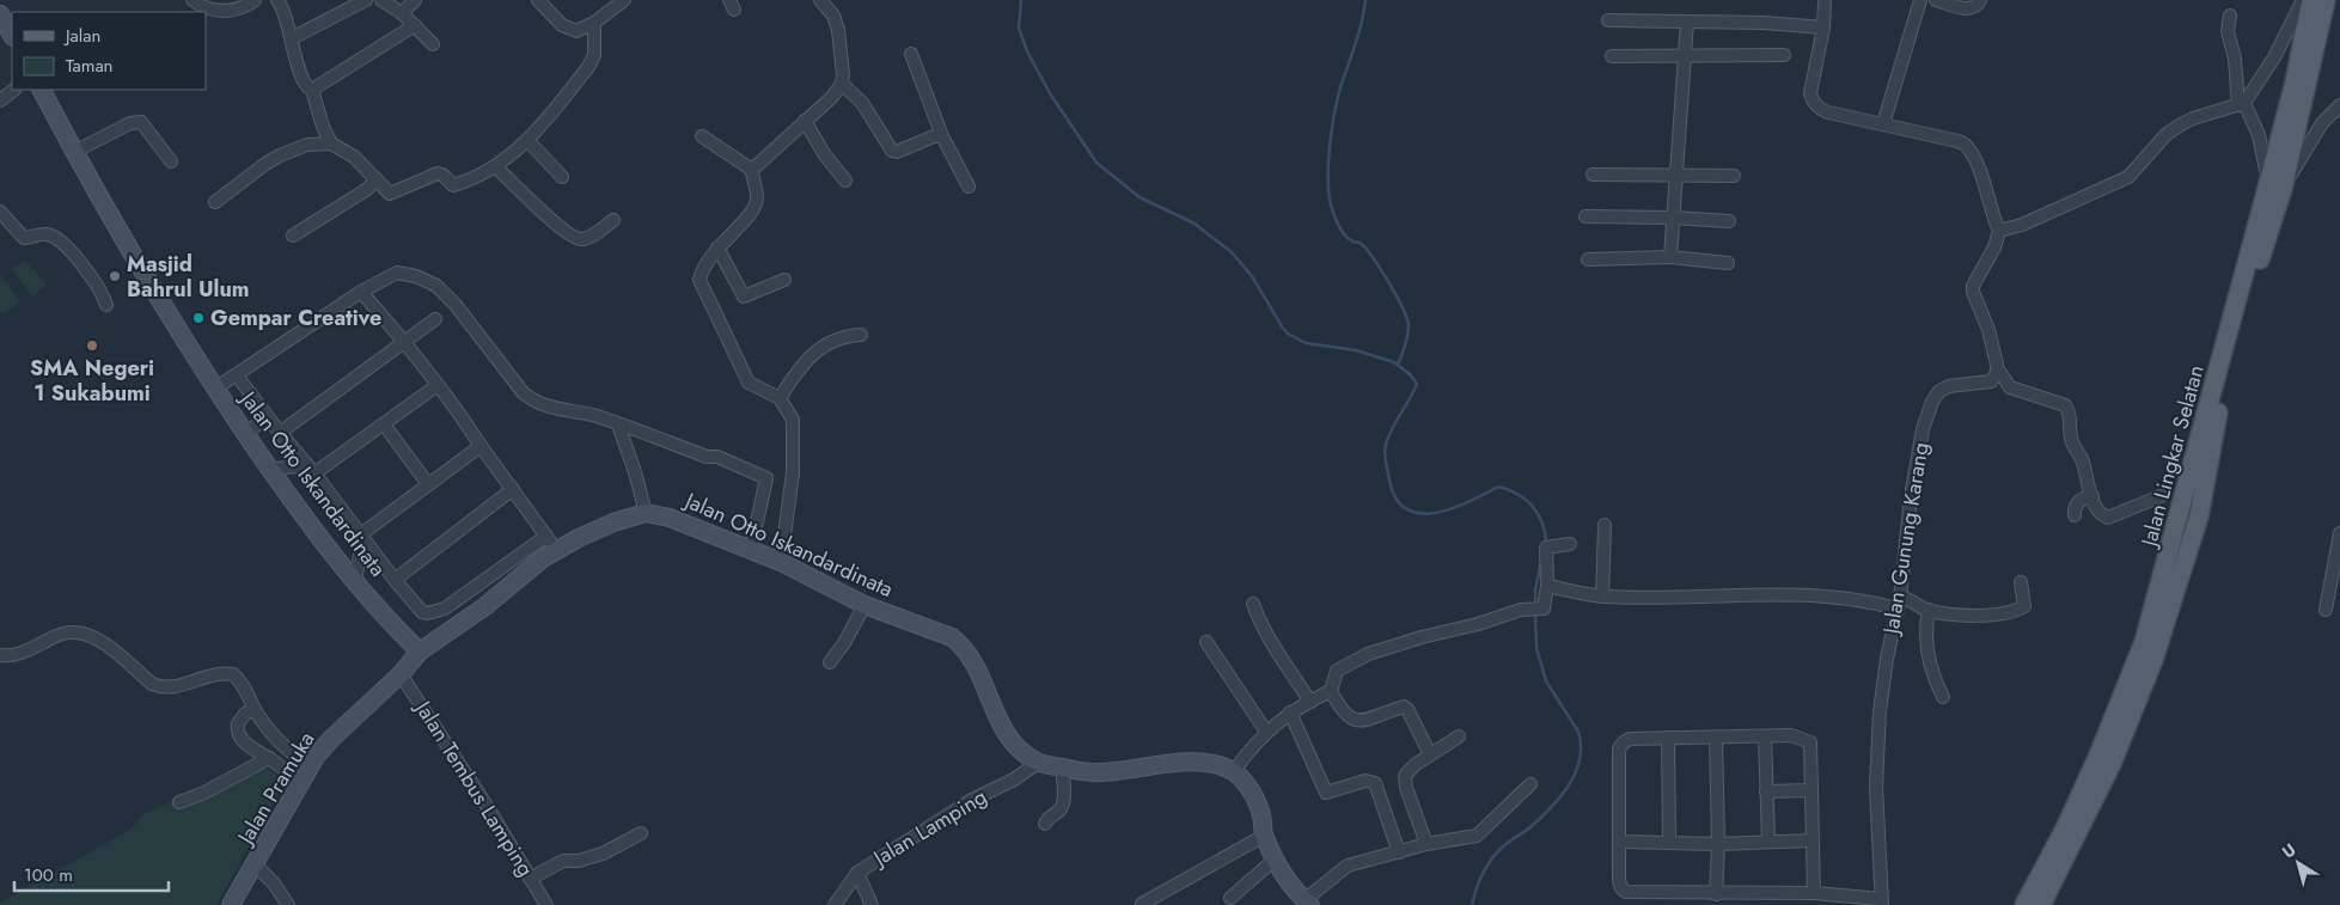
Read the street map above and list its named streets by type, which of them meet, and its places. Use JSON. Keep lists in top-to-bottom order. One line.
{"streets":{"main road":["Jalan Lingkar Selatan","Jalan Otto Iskandardinata","Jalan Pramuka"],"street":["Jalan Gunung Karang","Jalan Tembus Lamping","Jalan Lamping"]},"crossings":[["Jalan Otto Iskandardinata","Jalan Pramuka"],["Jalan Otto Iskandardinata","Jalan Lamping"],["Jalan Pramuka","Jalan Tembus Lamping"]],"places":["Masjid Bahrul Ulum","Gempar Creative","SMA Negeri 1 Sukabumi"],"legend":["Jalan","Taman"],"scale_bar":"100 m","north":"top left"}
